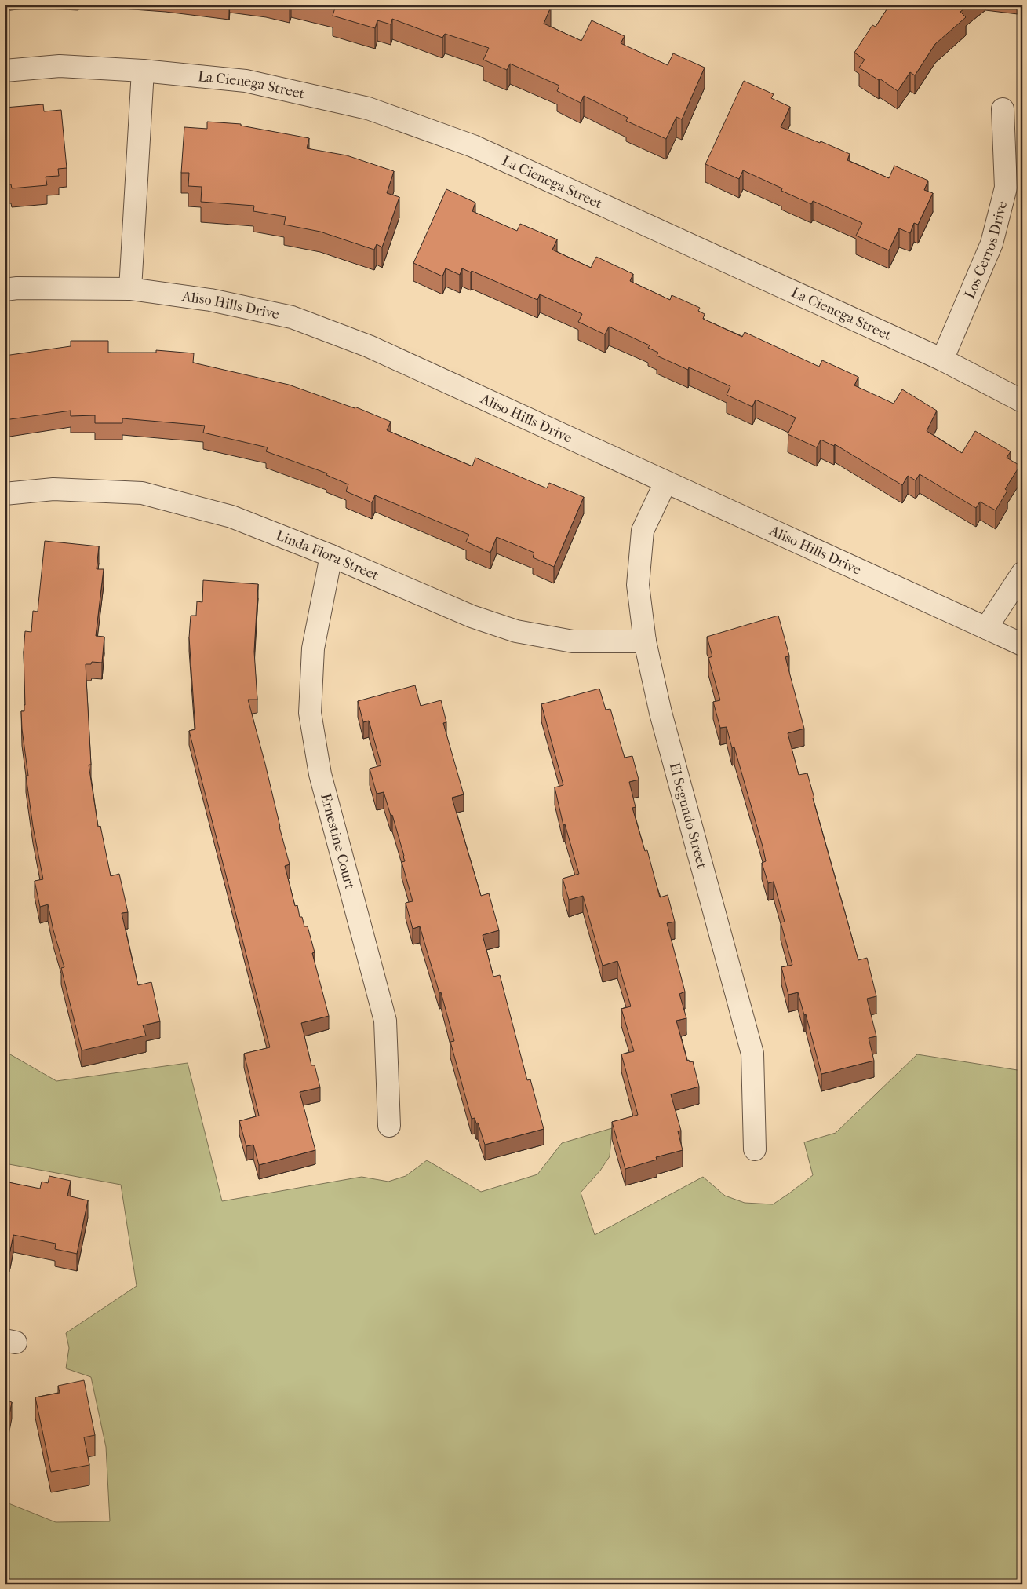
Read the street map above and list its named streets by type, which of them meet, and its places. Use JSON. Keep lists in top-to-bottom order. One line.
{"streets":{"street":["La Cienega Street","Los Cerros Drive","Aliso Hills Drive","Linda Flora Street","El Segundo Street","Ernestine Court"]},"crossings":[["La Cienega Street","Los Cerros Drive"],["Aliso Hills Drive","El Segundo Street"],["Linda Flora Street","El Segundo Street"],["Linda Flora Street","Ernestine Court"]]}
